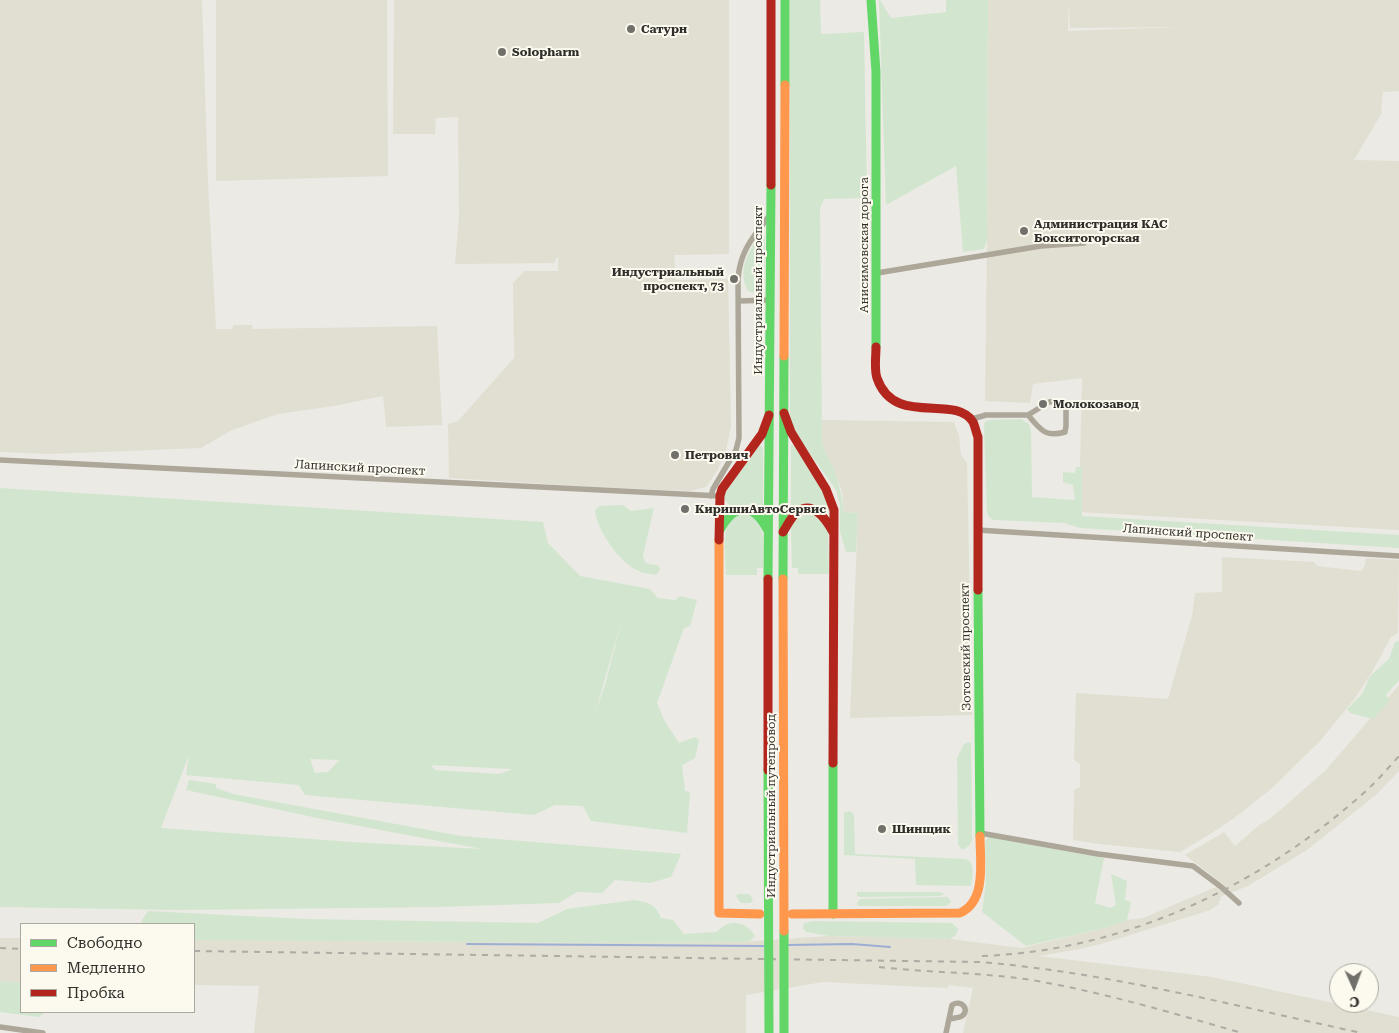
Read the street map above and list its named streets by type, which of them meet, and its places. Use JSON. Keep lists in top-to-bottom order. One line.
{"streets":{"street":["Анисимовская дорога","Индустриальный проспект","Лапинский проспект","Зотовский проспект","Индустриальный путепровод"]},"crossings":[["Анисимовская дорога","Зотовский проспект"],["Индустриальный проспект","Индустриальный путепровод"],["Лапинский проспект","Зотовский проспект"]],"places":["Сатурн","Solopharm","Администрация КАС Бокситогорская","Индустриальный проспект, 73","Молокозавод","Петрович","КиришиАвтоСервис","Шинщик"],"legend":["Свободно","Медленно","Пробка"],"north":"bottom"}
